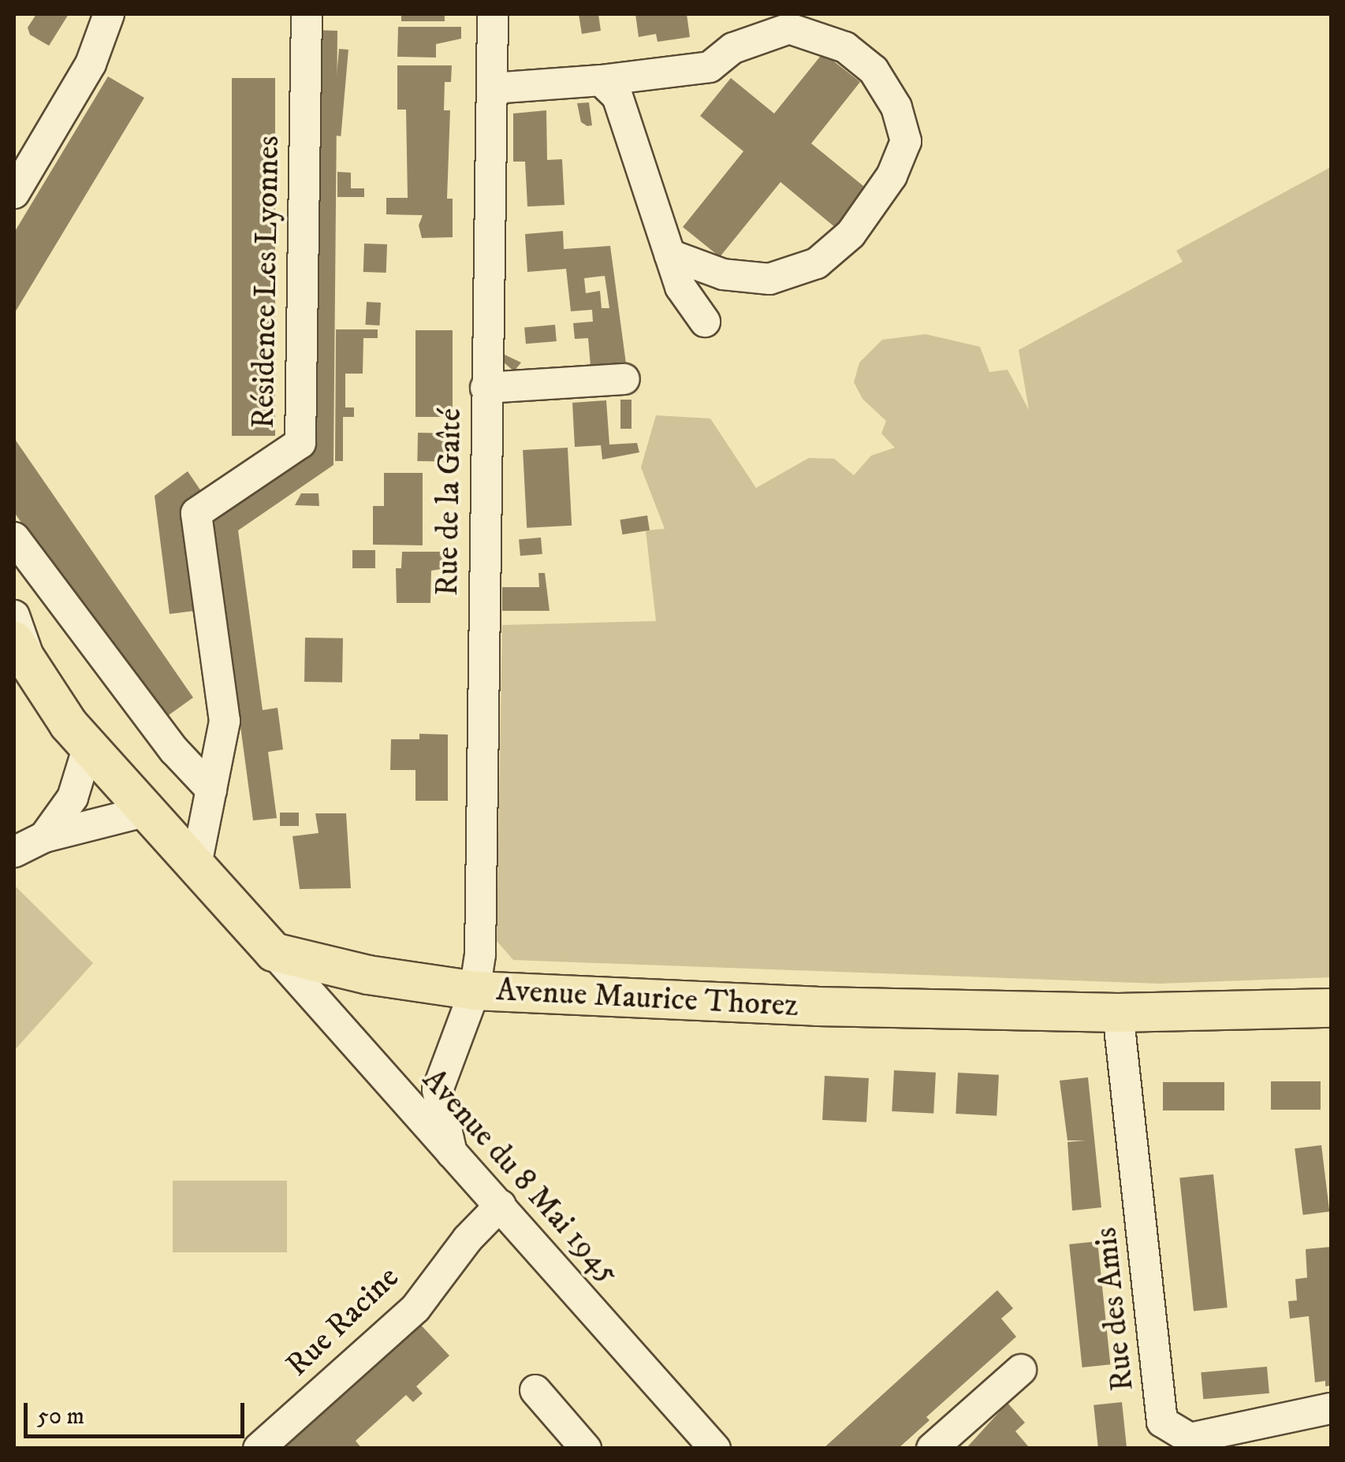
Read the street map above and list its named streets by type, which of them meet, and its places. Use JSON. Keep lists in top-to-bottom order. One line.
{"streets":{"main road":["Avenue Maurice Thorez"],"street":["Résidence Les Lyonnes","Rue de la Gaîté","Avenue du 8 Mai 1945","Rue des Amis","Rue Racine"]},"crossings":[["Rue de la Gaîté","Avenue Maurice Thorez"],["Rue de la Gaîté","Avenue du 8 Mai 1945"],["Avenue Maurice Thorez","Avenue du 8 Mai 1945"],["Avenue Maurice Thorez","Rue des Amis"],["Avenue du 8 Mai 1945","Rue Racine"]],"scale_bar":"50 m"}
